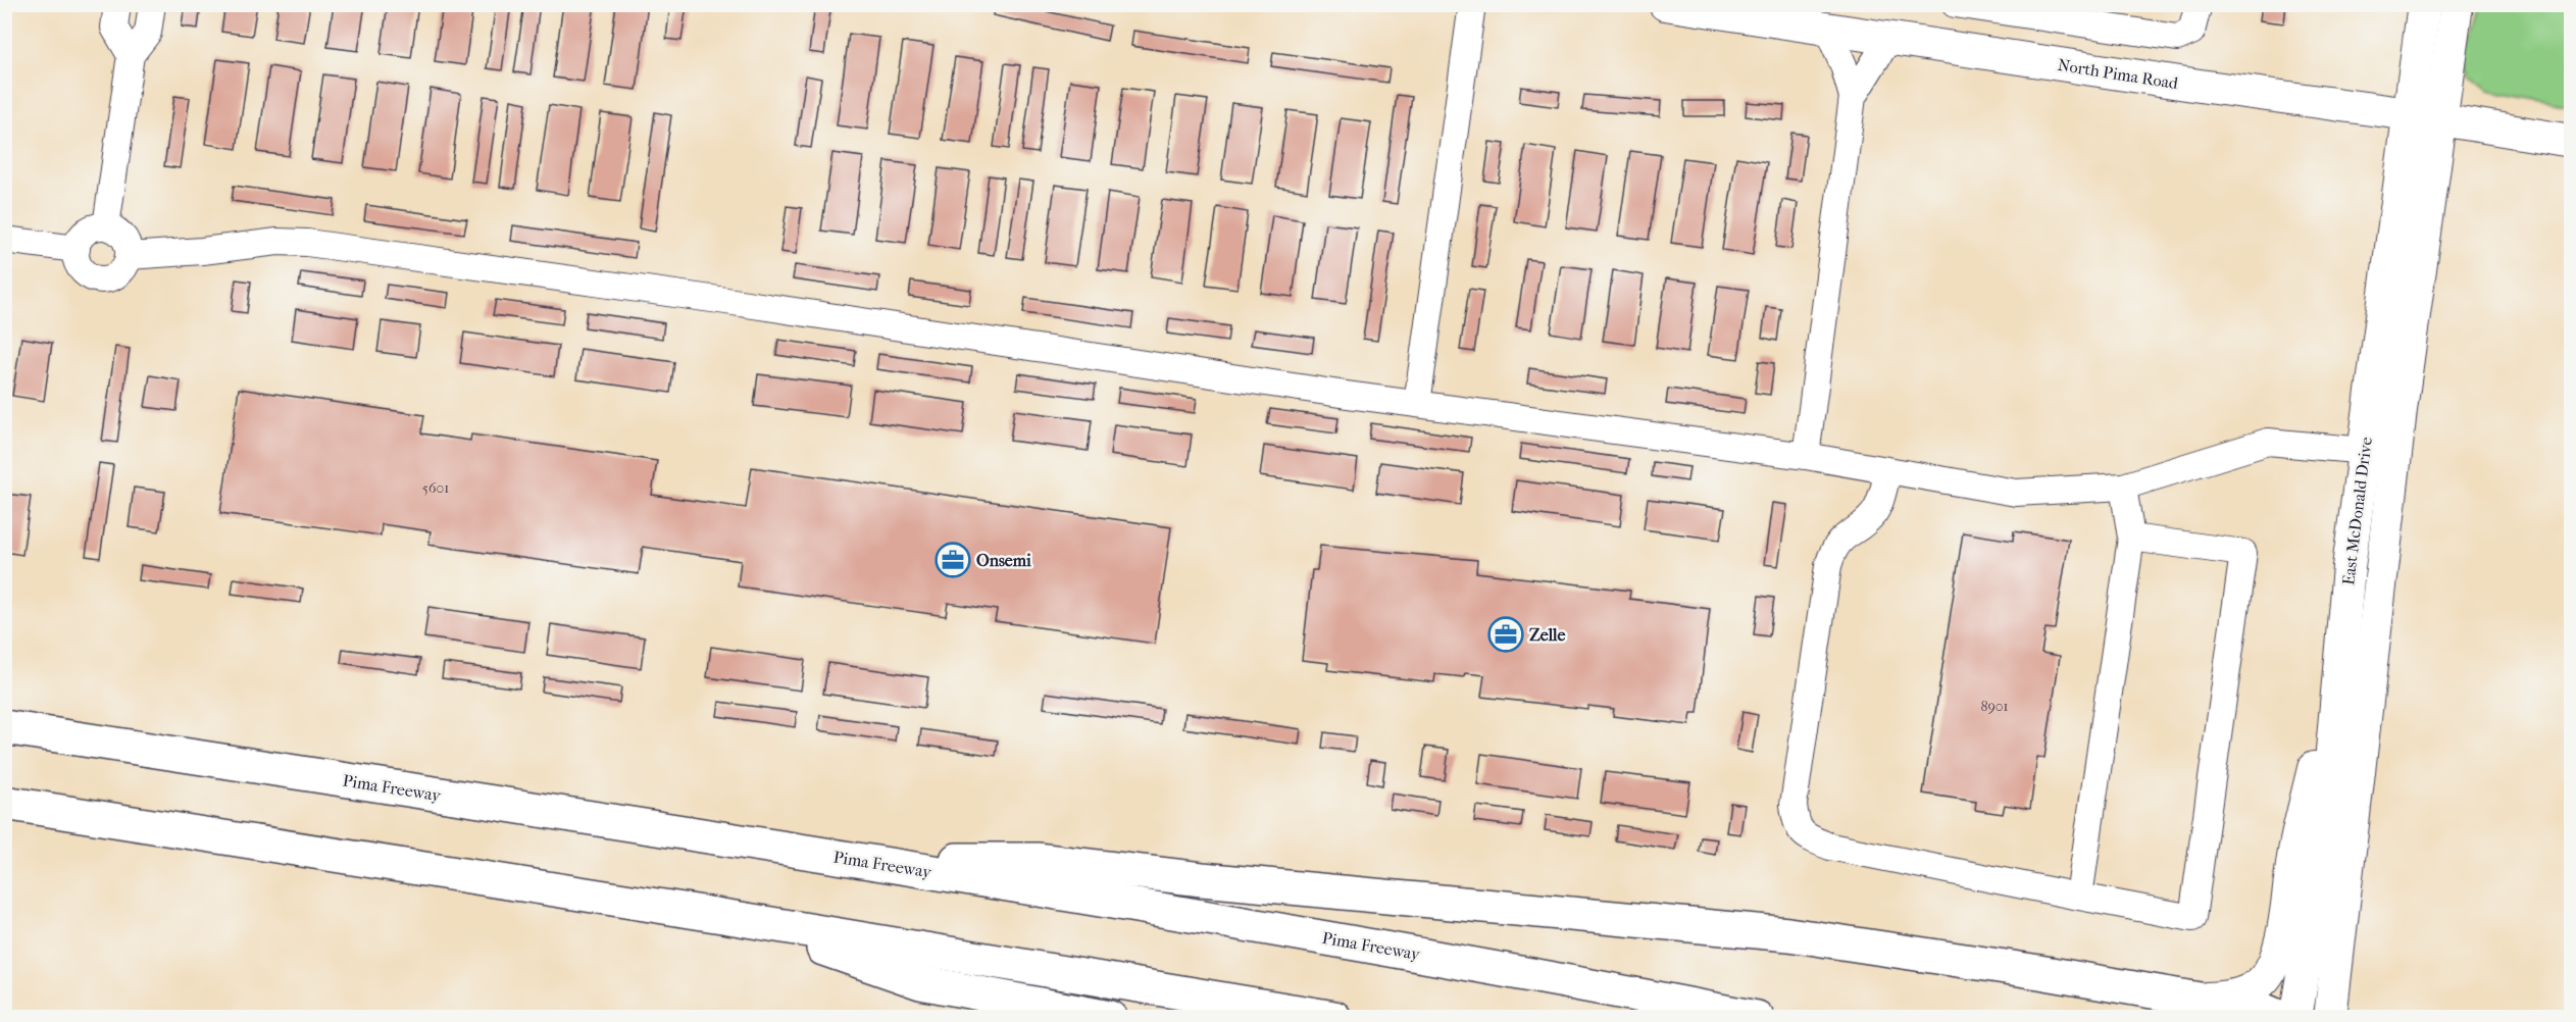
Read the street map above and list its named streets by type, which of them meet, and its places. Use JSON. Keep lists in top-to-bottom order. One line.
{"streets":{"highway":["Pima Freeway"],"main road":["North Pima Road","East McDonald Drive"]},"crossings":[["North Pima Road","East McDonald Drive"]],"places":{"office":["Onsemi","Zelle"]},"house_numbers":["5601","8901"]}
